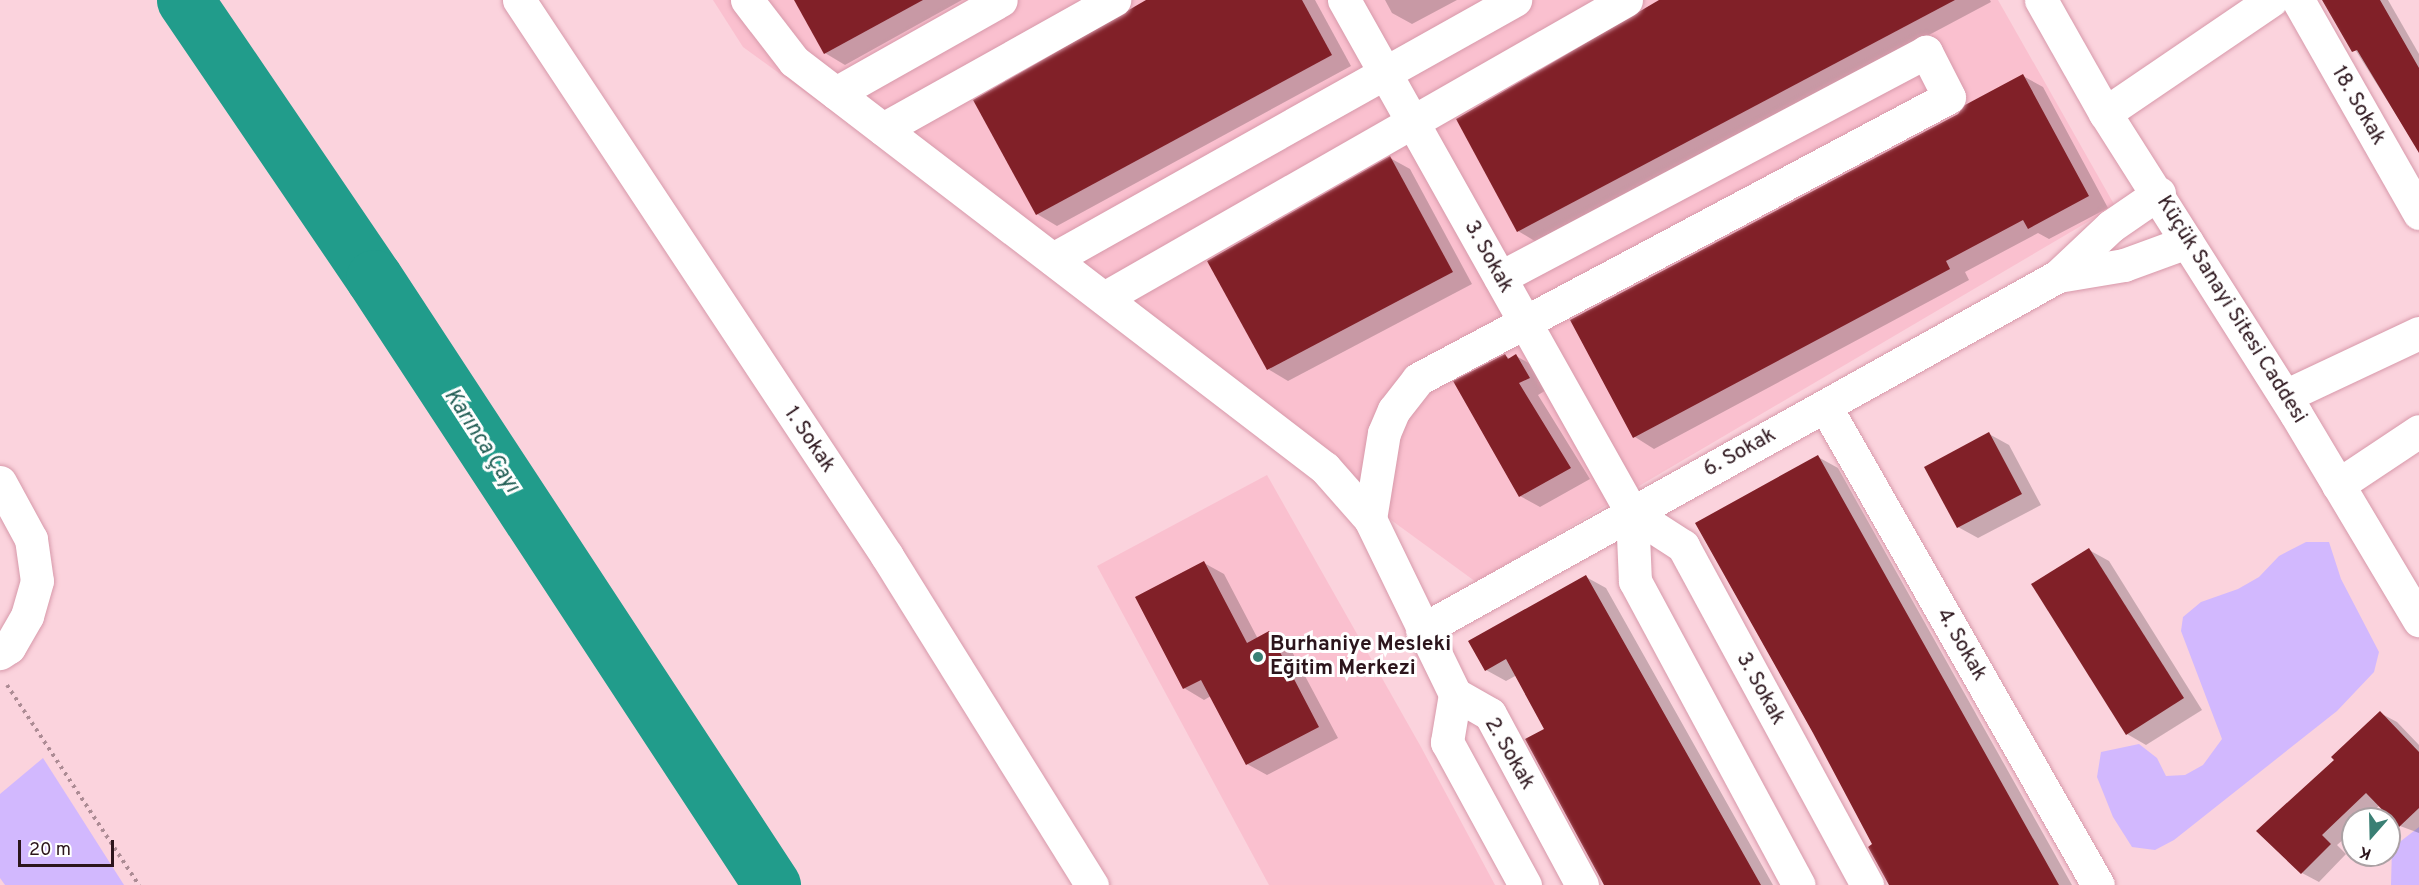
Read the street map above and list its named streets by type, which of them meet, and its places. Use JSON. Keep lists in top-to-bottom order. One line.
{"streets":{"street":["18. Sokak","3. Sokak","Küçük Sanayi Sitesi Caddesi","1. Sokak","6. Sokak","4. Sokak","2. Sokak"]},"crossings":[["3. Sokak","6. Sokak"],["6. Sokak","4. Sokak"]],"water":["Karınca Çayı"],"places":["Burhaniye Mesleki Eğitim Merkezi"],"scale_bar":"20 m","north":"bottom"}
